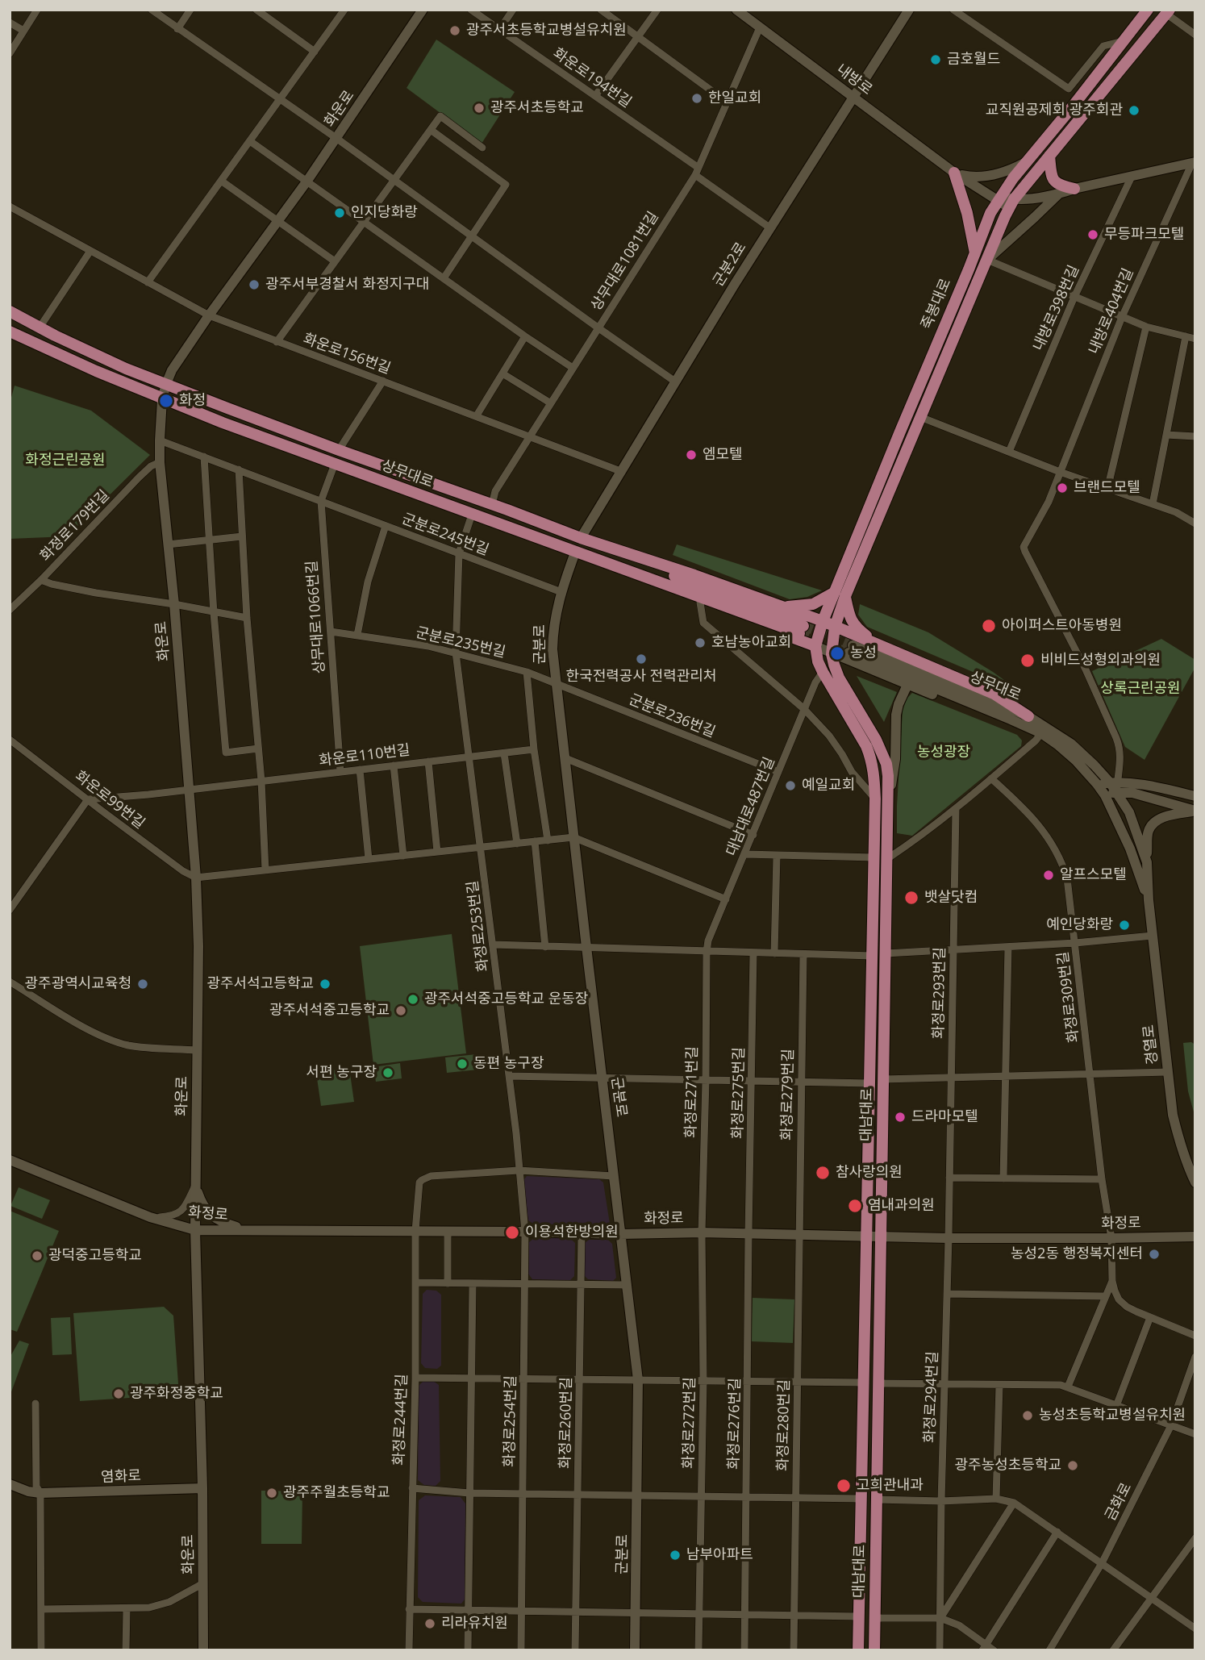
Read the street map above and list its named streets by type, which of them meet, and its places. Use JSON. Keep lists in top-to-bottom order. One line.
{"streets":{"main road":["죽봉대로","상무대로","대남대로"],"street":["화운로194번길","내방로","화운로","상무대로1081번길","군분2로","내방로398번길","내방로404번길","화운로156번길","화정로179번길","군분로245번길","상무대로1066번길","군분로235번길","군분로","군분로236번길","화운로110번길","화운로99번길","대남대로487번길","화정로253번길","화정로293번길","화정로309번길","경열로","화정로271번길","화정로275번길","화정로279번길","화정로","화정로294번길","화정로244번길","화정로254번길","화정로260번길","화정로272번길","화정로276번길","화정로280번길","염화로","금화로"]},"crossings":[["화운로194번길","상무대로1081번길"],["화운로194번길","군분2로"],["내방로","상무대로1081번길"],["내방로","군분2로"],["내방로","죽봉대로"],["화운로","화운로156번길"],["화운로","상무대로"],["화운로","화정로179번길"],["화운로","군분로245번길"],["화운로","화운로110번길"],["화운로","화운로99번길"],["화운로","화정로"],["화운로","염화로"],["상무대로1081번길","화운로156번길"],["상무대로1081번길","상무대로"],["군분2로","화운로156번길"],["군분2로","상무대로"],["죽봉대로","상무대로"],["죽봉대로","대남대로"],["내방로404번길","상무대로"],["내방로404번길","경열로"],["상무대로","상무대로1066번길"],["상무대로","군분로"],["상무대로","화정로253번길"],["상무대로","경열로"],["상무대로","대남대로"],["군분로245번길","상무대로1066번길"],["군분로245번길","군분로"],["군분로245번길","화정로253번길"],["상무대로1066번길","군분로235번길"],["상무대로1066번길","화운로110번길"],["군분로235번길","군분로"],["군분로235번길","군분로236번길"],["군분로235번길","화정로253번길"],["군분로","군분로236번길"],["군분로","화정로"],["군분로236번길","대남대로487번길"],["화운로110번길","화운로99번길"],["화운로110번길","화정로253번길"],["대남대로487번길","화정로271번길"],["대남대로487번길","대남대로"],["화정로253번길","화정로"],["화정로253번길","화정로244번길"],["화정로253번길","화정로254번길"],["화정로293번길","화정로"],["화정로293번길","화정로294번길"],["화정로309번길","화정로"],["화정로271번길","화정로"],["화정로271번길","화정로272번길"],["화정로275번길","화정로"],["화정로275번길","화정로276번길"],["화정로279번길","화정로"],["화정로279번길","화정로280번길"],["대남대로","화정로"],["화정로","화정로294번길"],["화정로","화정로244번길"],["화정로","화정로254번길"],["화정로","화정로260번길"],["화정로","화정로272번길"],["화정로","화정로276번길"],["화정로","화정로280번길"]],"parks":["화정근린공원","상록근린공원","농성광장"],"places":["광주서초등학교병설유치원","금호월드","한일교회","광주서초등학교","교직원공제회 광주회관","인지당화랑","무등파크모텔","광주서부경찰서 화정지구대","화정","엠모텔","브랜드모텔","아이퍼스트아동병원","호남농아교회","농성","한국전력공사 전력관리처","비비드성형외과의원","예일교회","알프스모텔","뱃살닷컴","예인당화랑","광주광역시교육청","광주서석고등학교","광주서석중고등학교 운동장","광주서석중고등학교","동편 농구장","서편 농구장","드라마모텔","참사랑의원","염내과의원","이용석한방의원","농성2동 행정복지센터","광덕중고등학교","광주화정중학교","농성초등학교병설유치원","광주농성초등학교","고희관내과","광주주월초등학교","남부아파트","리라유치원"]}
